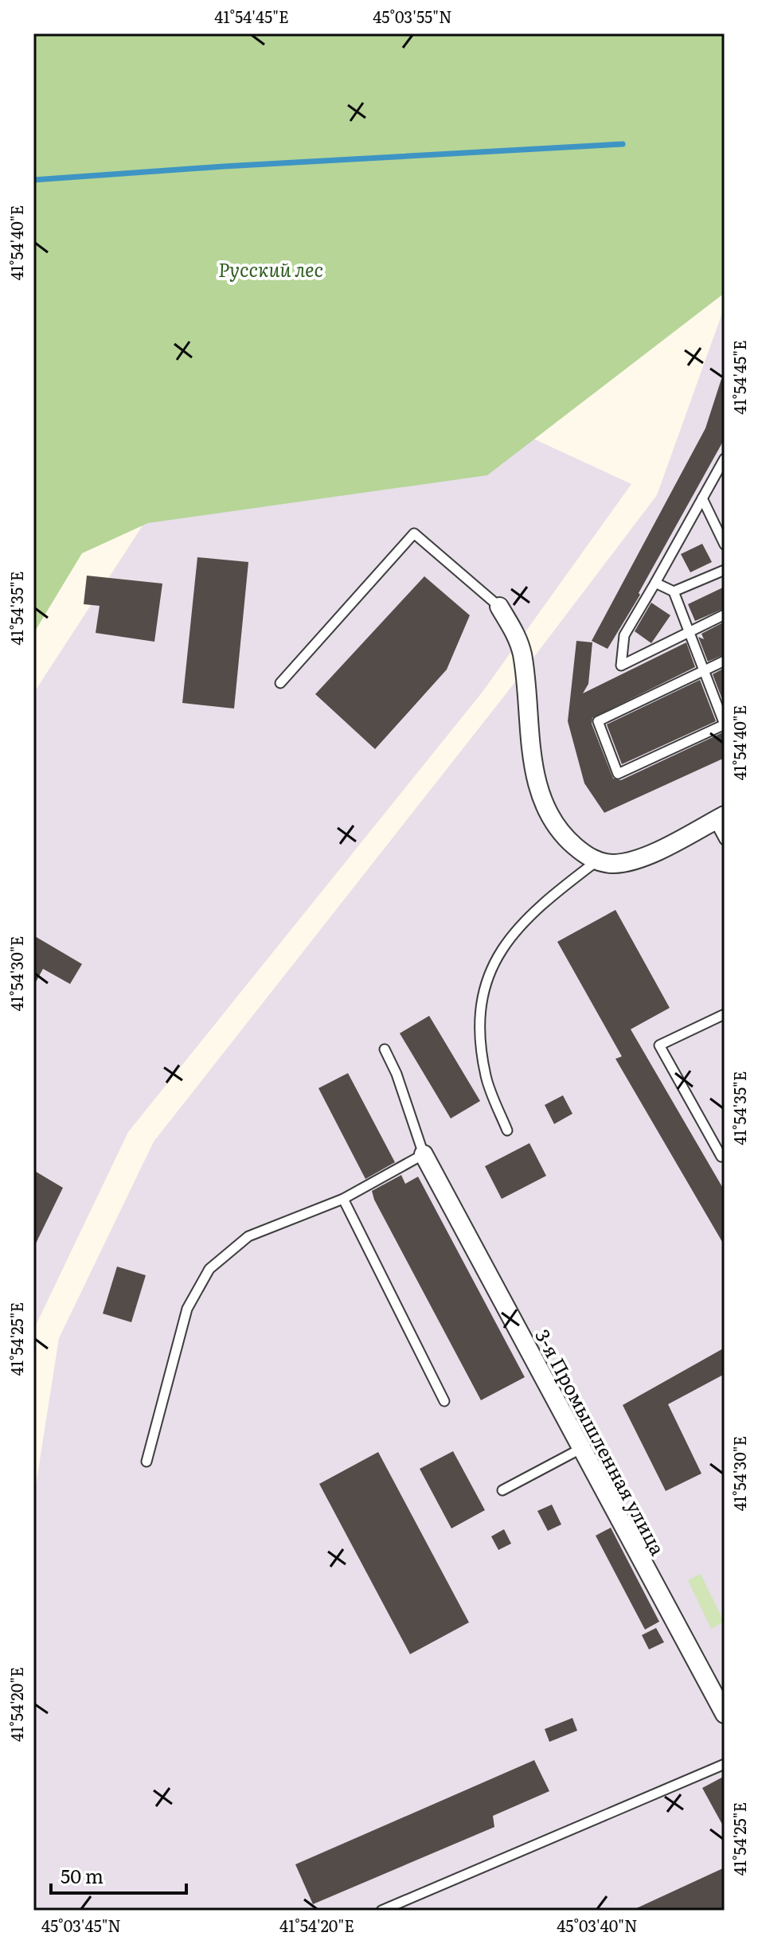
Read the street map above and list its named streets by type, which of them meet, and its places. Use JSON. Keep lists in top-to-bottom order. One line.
{"streets":{"street":["3-я Промышленная улица"]},"parks":["Русский лес"],"scale_bar":"50 m","coordinates":["41°54'45\"E","45°03'55\"N","41°54'40\"E","41°54'35\"E","41°54'30\"E","41°54'25\"E","41°54'20\"E","45°03'45\"N","45°03'40\"N"]}
